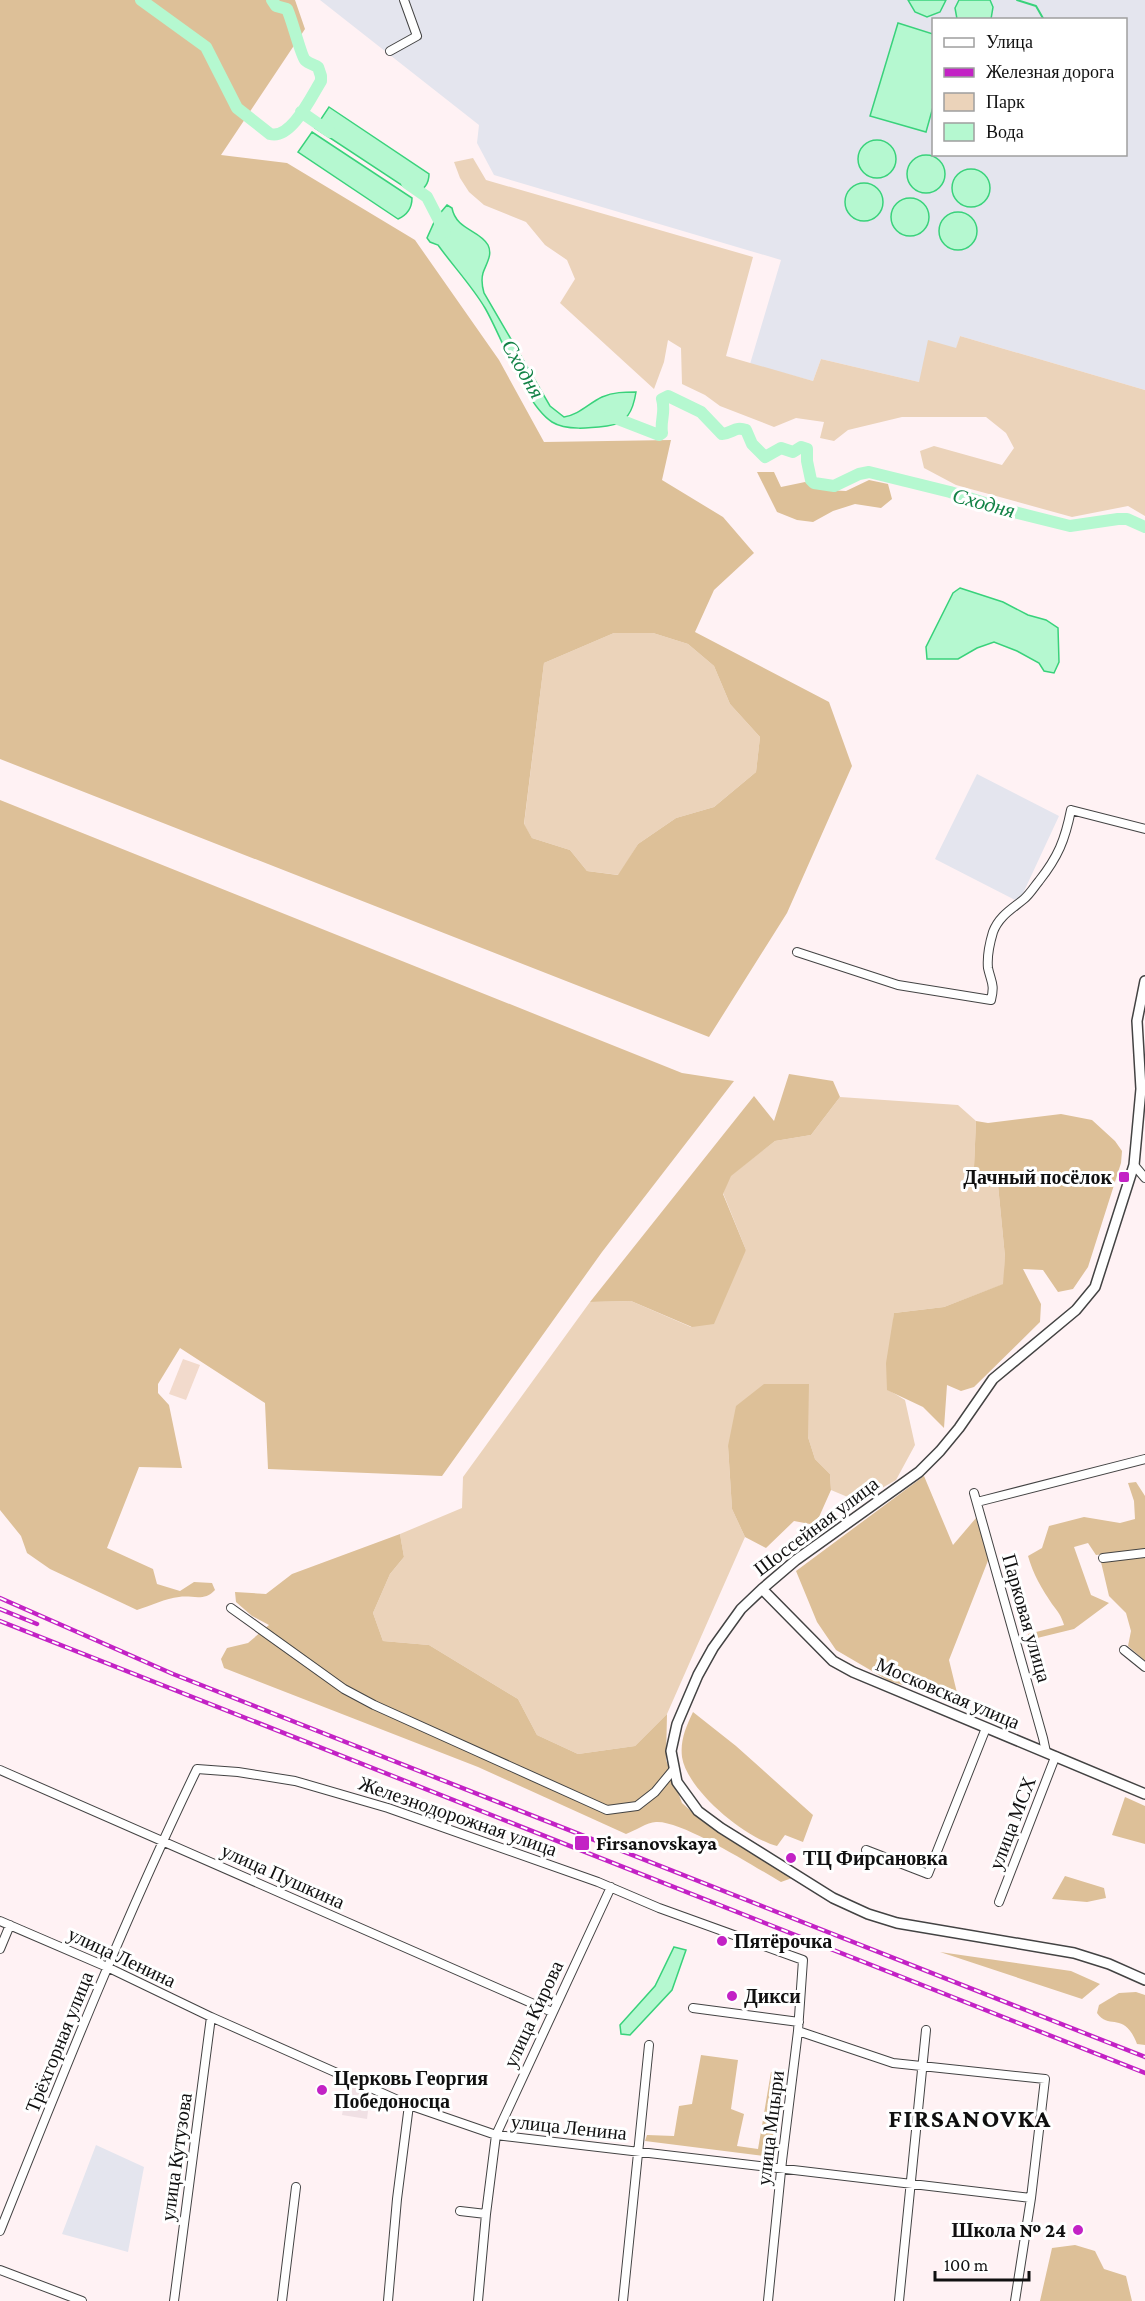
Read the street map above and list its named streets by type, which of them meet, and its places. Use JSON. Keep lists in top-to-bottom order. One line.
{"streets":{"street":["Шоссейная улица","Парковая улица","Московская улица","Железнодорожная улица","улица МСХ","улица Пушкина","улица Ленина","улица Кирова","Трёхгорная улица","улица Мцыри","улица Кутузова"]},"crossings":[["Шоссейная улица","Московская улица"],["Парковая улица","Московская улица"],["Московская улица","улица МСХ"],["Железнодорожная улица","улица Кирова"],["Железнодорожная улица","Трёхгорная улица"],["Железнодорожная улица","улица Мцыри"],["улица Пушкина","улица Кирова"],["улица Пушкина","Трёхгорная улица"],["улица Ленина","улица Кирова"],["улица Ленина","Трёхгорная улица"],["улица Ленина","улица Мцыри"],["улица Ленина","улица Кутузова"]],"districts":["FIRSANOVKA"],"water":["Сходня"],"places":{"transit":["Дачный посёлок","Firsanovskaya"],"other":["ТЦ Фирсановка","Пятёрочка","Дикси","Церковь Георгия Победоносца","Школа № 24"]},"legend":["Улица","Железная дорога","Парк","Вода"],"scale_bar":"100 m"}
